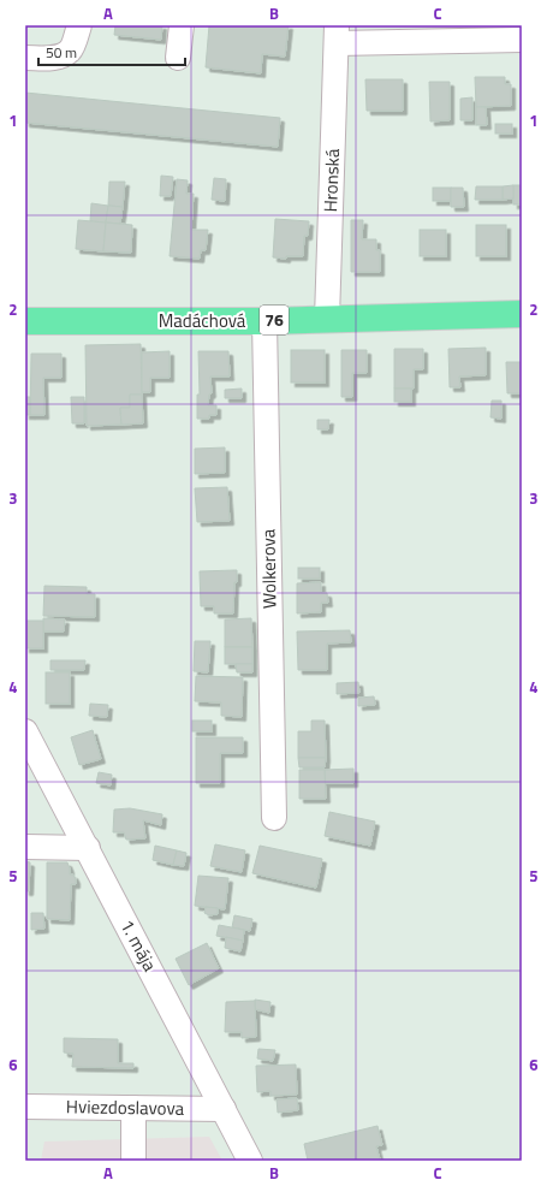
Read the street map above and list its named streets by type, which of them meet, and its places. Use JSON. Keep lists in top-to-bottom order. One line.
{"streets":{"main road":["76","Madáchová"],"street":["Hronská","Wolkerova","1. mája","Hviezdoslavova"]},"crossings":[["Hronská","Madáchová"],["Madáchová","Wolkerova"],["1. mája","Hviezdoslavova"]],"scale_bar":"50 m","grid":{"columns":["A","B","C"],"rows":["1","2","3","4","5","6"]}}
